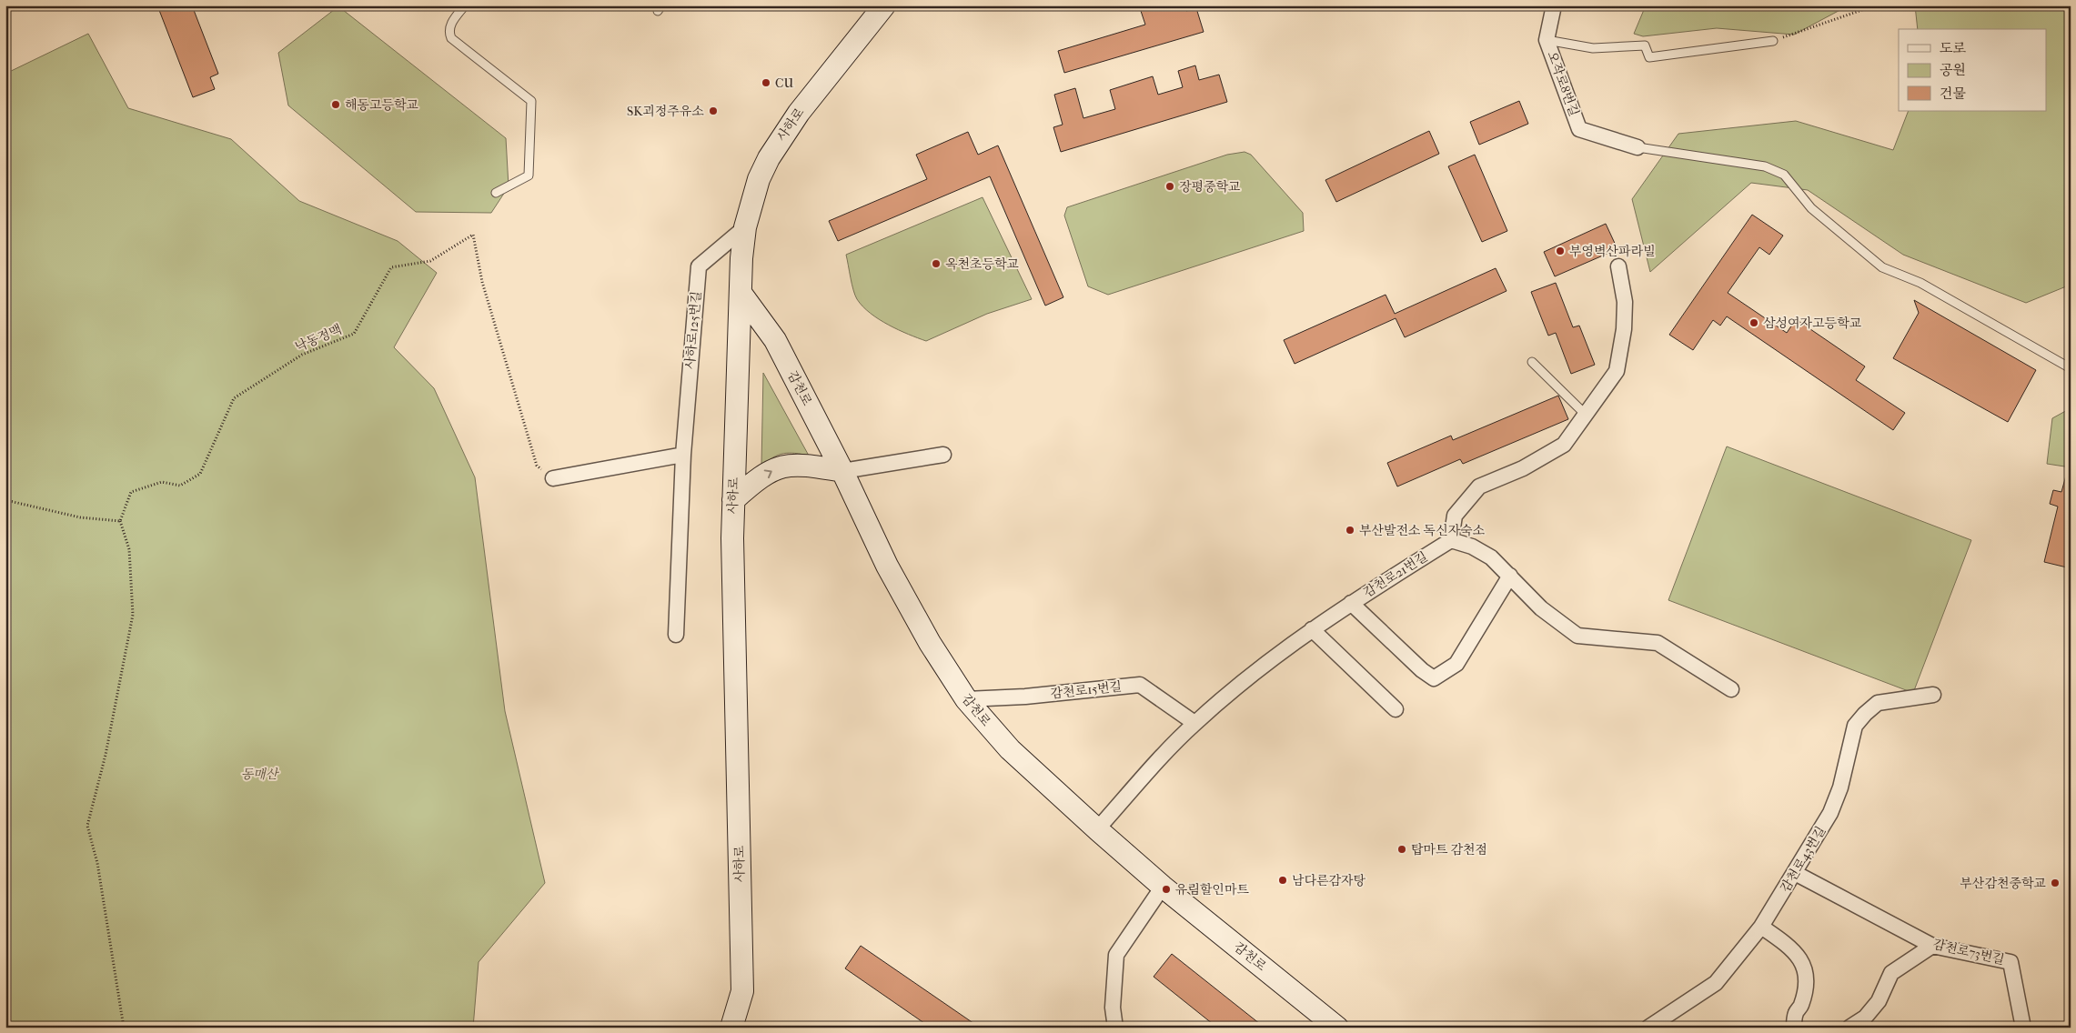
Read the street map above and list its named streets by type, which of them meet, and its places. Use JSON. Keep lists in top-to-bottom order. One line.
{"streets":{"main road":["사하로","감천로"],"street":["오작로8번길","사하로125번길","감천로21번길","감천로15번길","감천로43번길","감천로73번길"],"path":["낙동정맥"]},"crossings":[["사하로","사하로125번길"],["사하로","감천로"],["감천로","감천로21번길"],["감천로","감천로15번길"],["감천로21번길","감천로15번길"],["감천로43번길","감천로73번길"]],"parks":["동매산"],"places":["CU","해동고등학교","SK괴정주유소","장평중학교","부영벽산파라빌","옥천초등학교","삼성여자고등학교","부산발전소 독신자숙소","탑마트 감천점","남다른감자탕","부산감천중학교","유림할인마트"],"legend":["도로","공원","건물"]}
